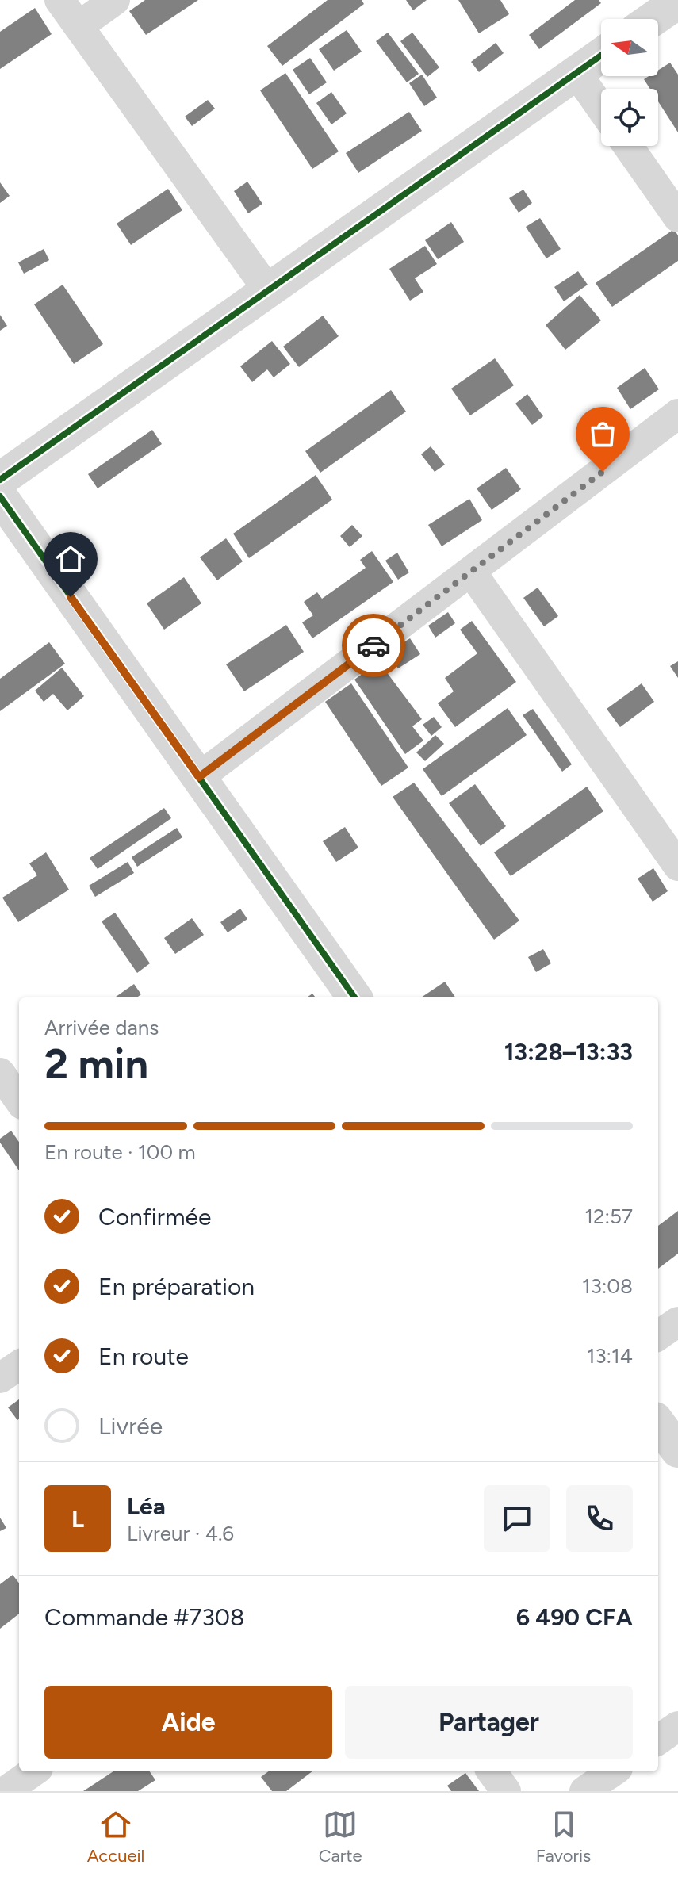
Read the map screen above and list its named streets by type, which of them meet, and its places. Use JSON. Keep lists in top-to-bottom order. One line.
{"north":"left","page":{"heading":["2 min","Arrivée dans","13:28–13:33"],"panel":["Léa","Livreur · 4.6","Commande #7308","6 490 CFA"],"bar":"En route · 100 m","list":[["Confirmée","12:57"],["En préparation","13:08"],["En route","13:14"],"Livrée"],"round":"L","buttons":["Aide","Partager"],"tabs":["Accueil","Carte","Favoris"]}}
